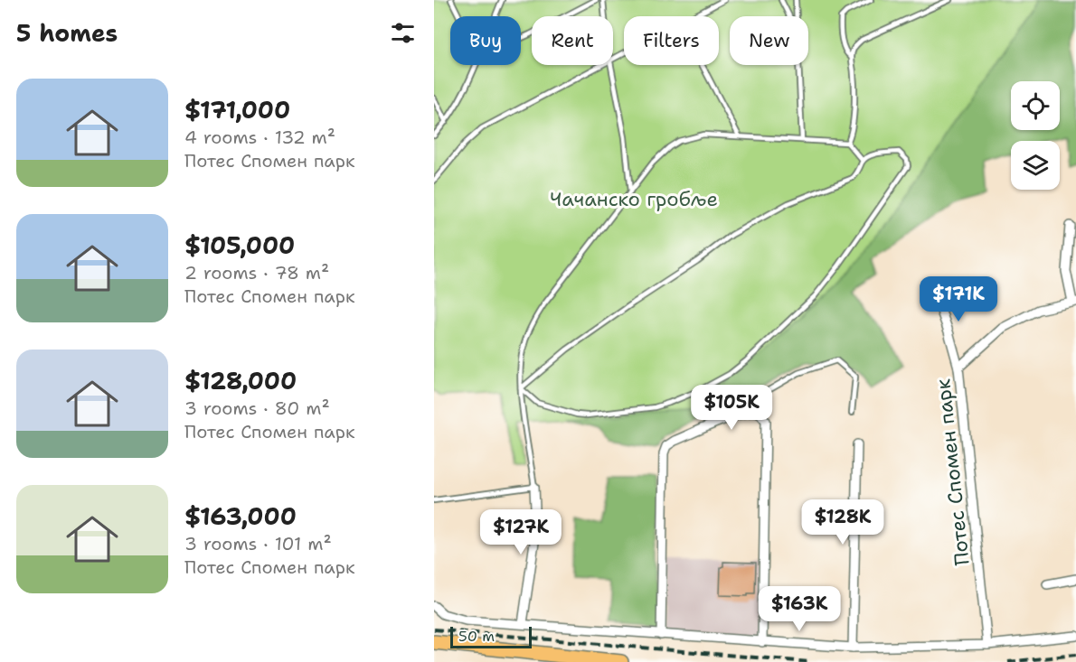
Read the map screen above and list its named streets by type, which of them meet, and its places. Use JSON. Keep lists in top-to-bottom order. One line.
{"streets":{"street":["Потес Спомен парк"]},"parks":["Чачанско гробље"],"scale_bar":"50 m","page":{"heading":"5 homes","chip":["Buy","Rent","Filters","New"],"list":[{"name":"$171,000","note":"4 rooms · 132 m² · Потес Спомен парк"},{"name":"$105,000","note":"2 rooms · 78 m² · Потес Спомен парк"},{"name":"$128,000","note":"3 rooms · 80 m² · Потес Спомен парк"},{"name":"$163,000","note":"3 rooms · 101 m² · Потес Спомен парк"}],"price":["$171K","$105K","$128K","$127K","$163K"],"scale":"50 m"}}
